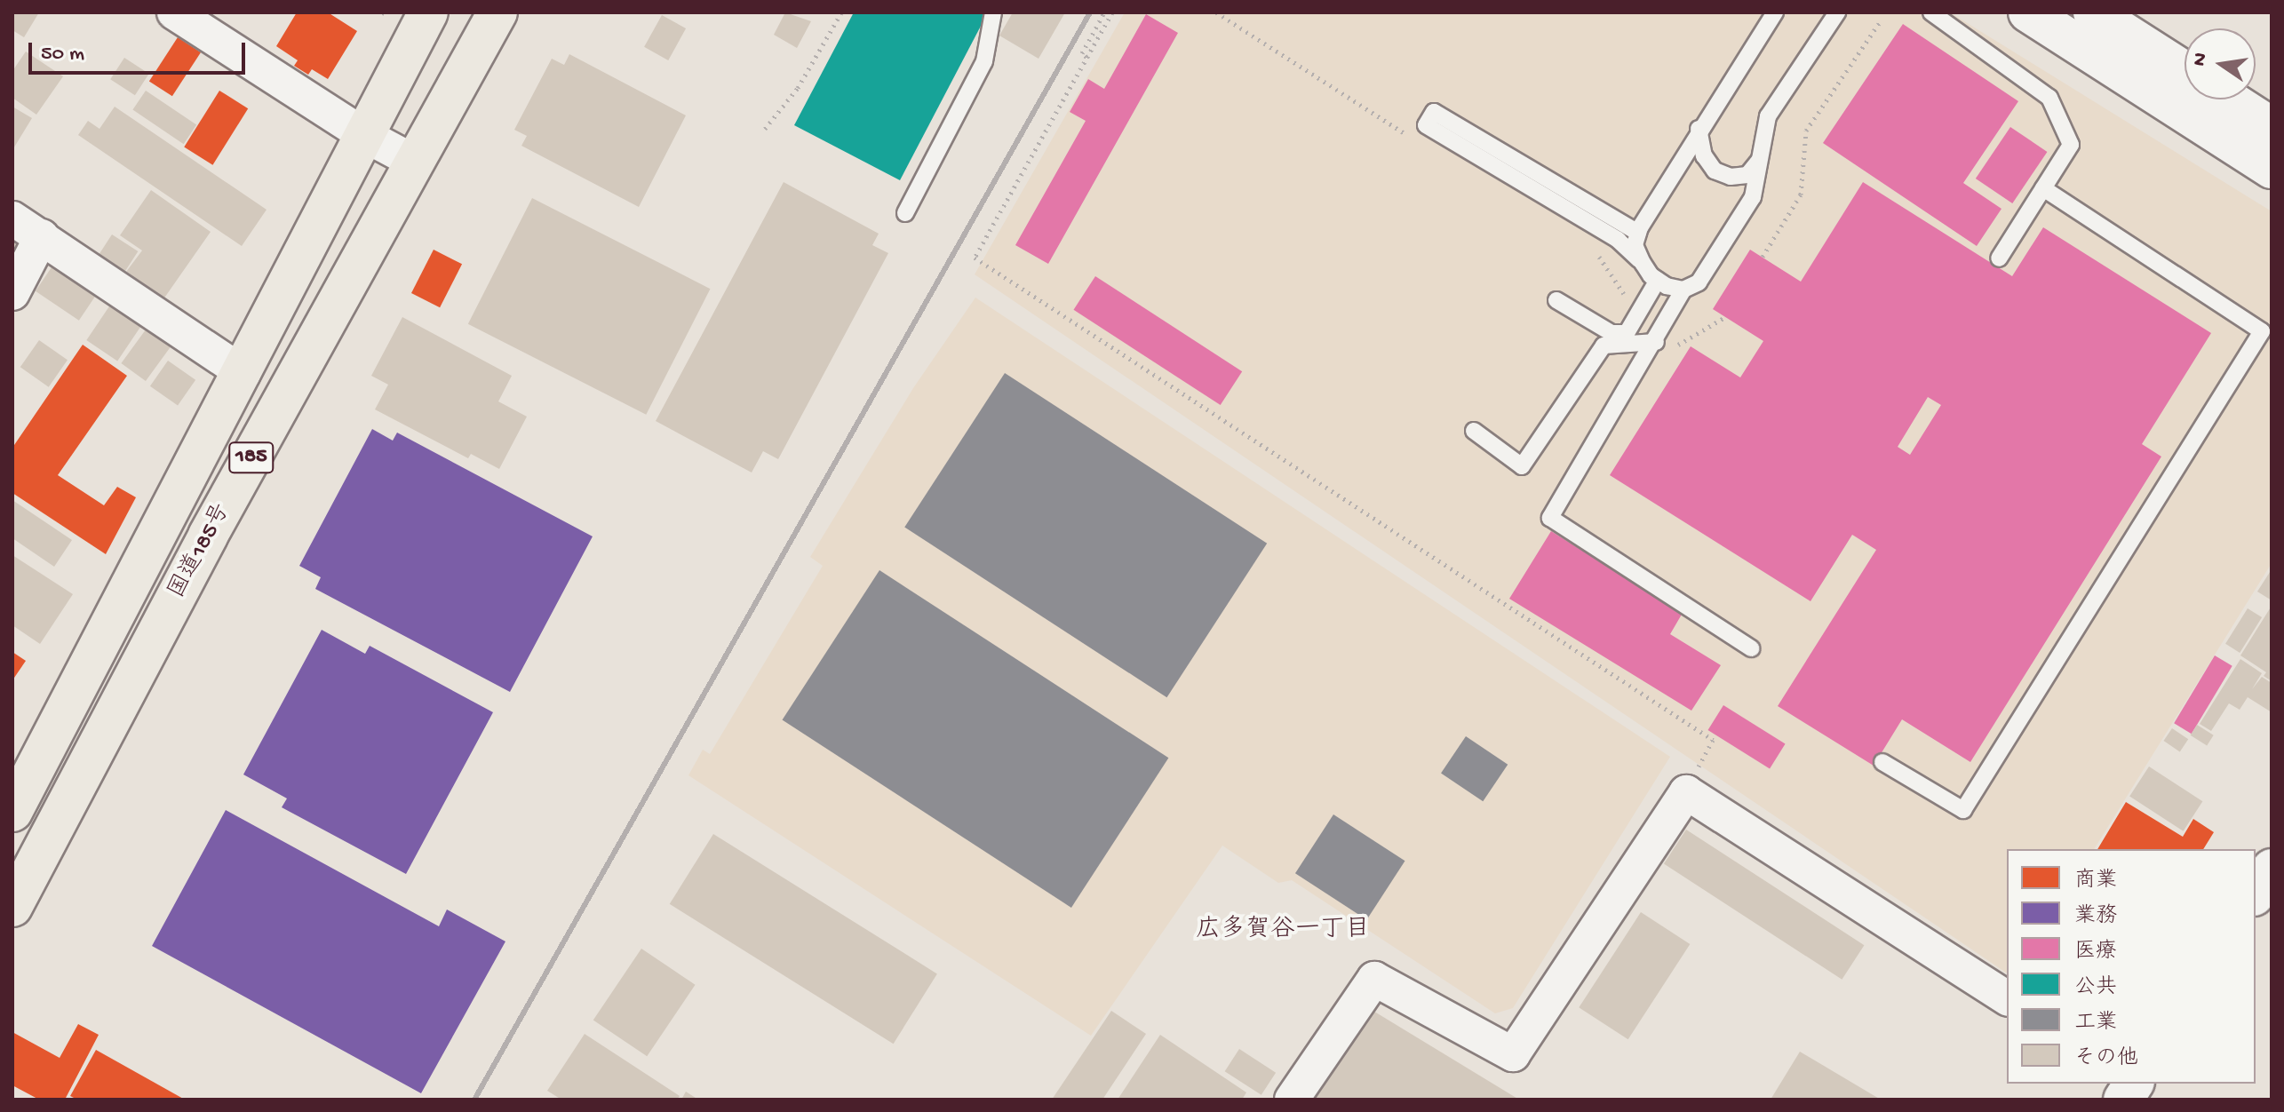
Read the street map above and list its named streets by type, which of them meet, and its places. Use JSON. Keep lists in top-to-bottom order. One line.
{"streets":{"highway":["185","国道185号"]},"districts":["広多賀谷一丁目"],"legend":["商業","業務","医療","公共","工業","その他"],"scale_bar":"50 m","north":"left"}
